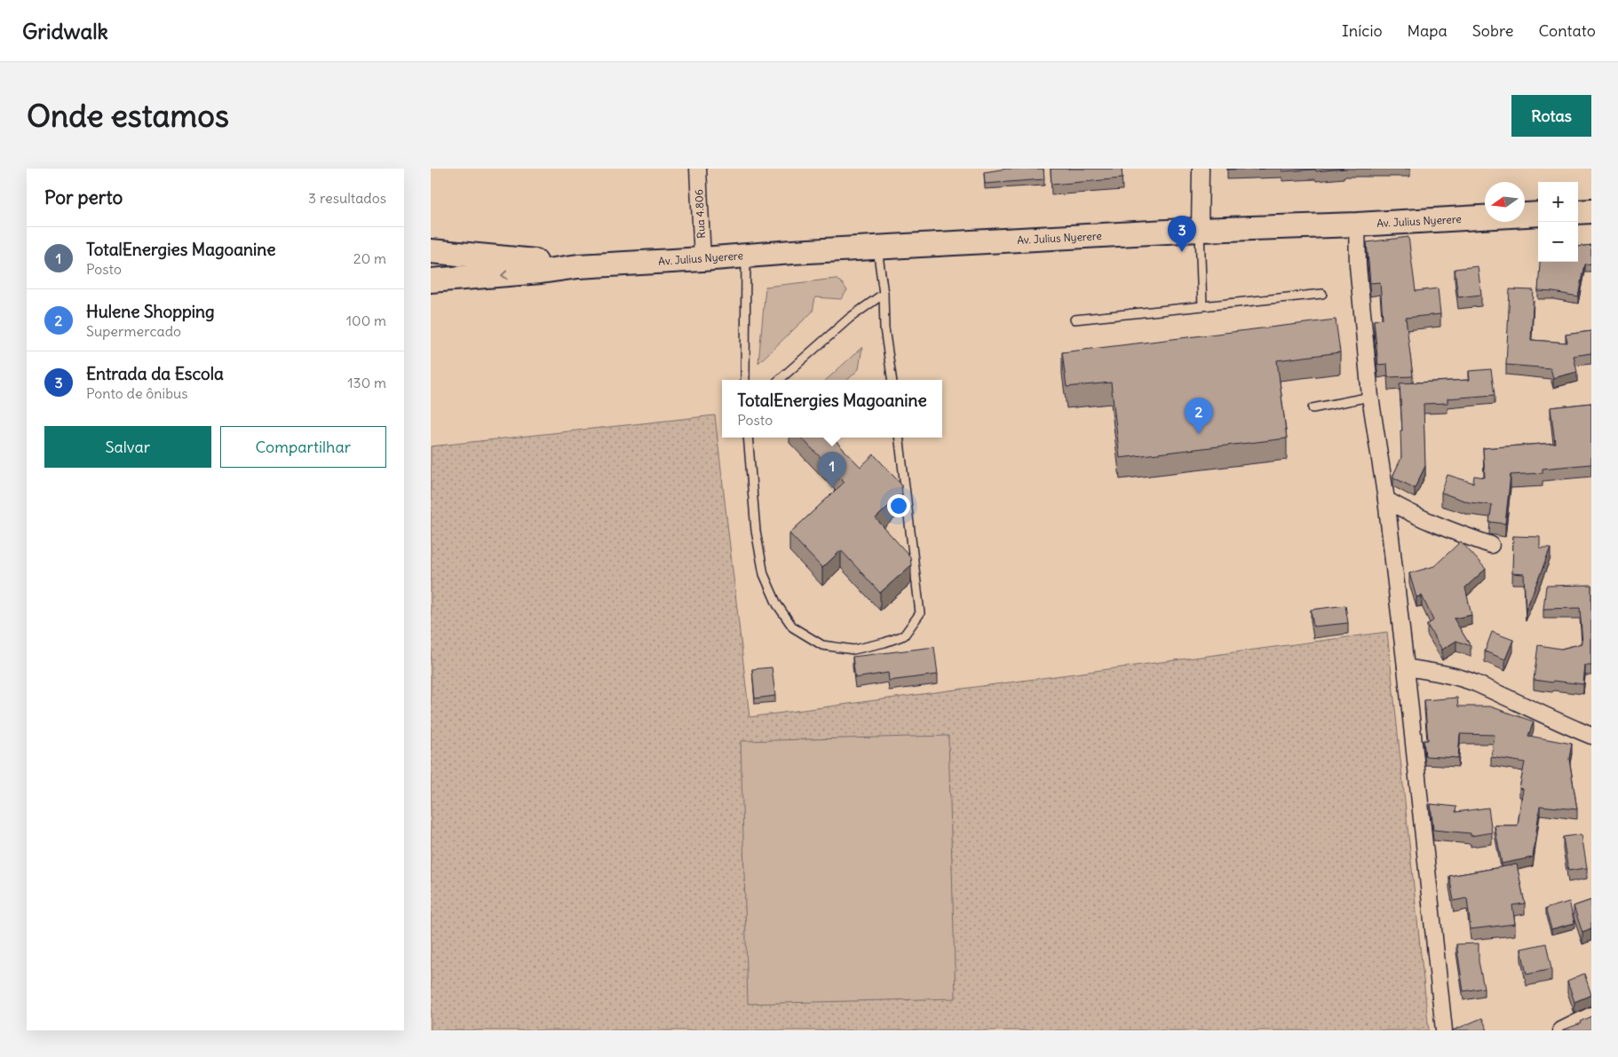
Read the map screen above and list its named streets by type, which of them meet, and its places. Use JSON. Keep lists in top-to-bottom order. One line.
{"streets":{"main road":["Av. Julius Nyerere"],"street":["Rua 4.806"]},"crossings":[["Rua 4.806","Av. Julius Nyerere"]],"north":"left","page":{"header":"Gridwalk","nav":["Início","Mapa","Sobre","Contato"],"buttons":["Rotas",["Salvar","Compartilhar"]],"title":"Onde estamos","heading":["Por perto","3 resultados"],"map_buttons":["+","−"],"pins":["3","2","1"],"list":[{"mark":"1","name":"TotalEnergies Magoanine","note":"Posto","value":"20 m"},{"mark":"2","name":"Hulene Shopping","note":"Supermercado","value":"100 m"},{"mark":"3","name":"Entrada da Escola","note":"Ponto de ônibus","value":"130 m"}],"popup":["TotalEnergies Magoanine","Posto"]}}
